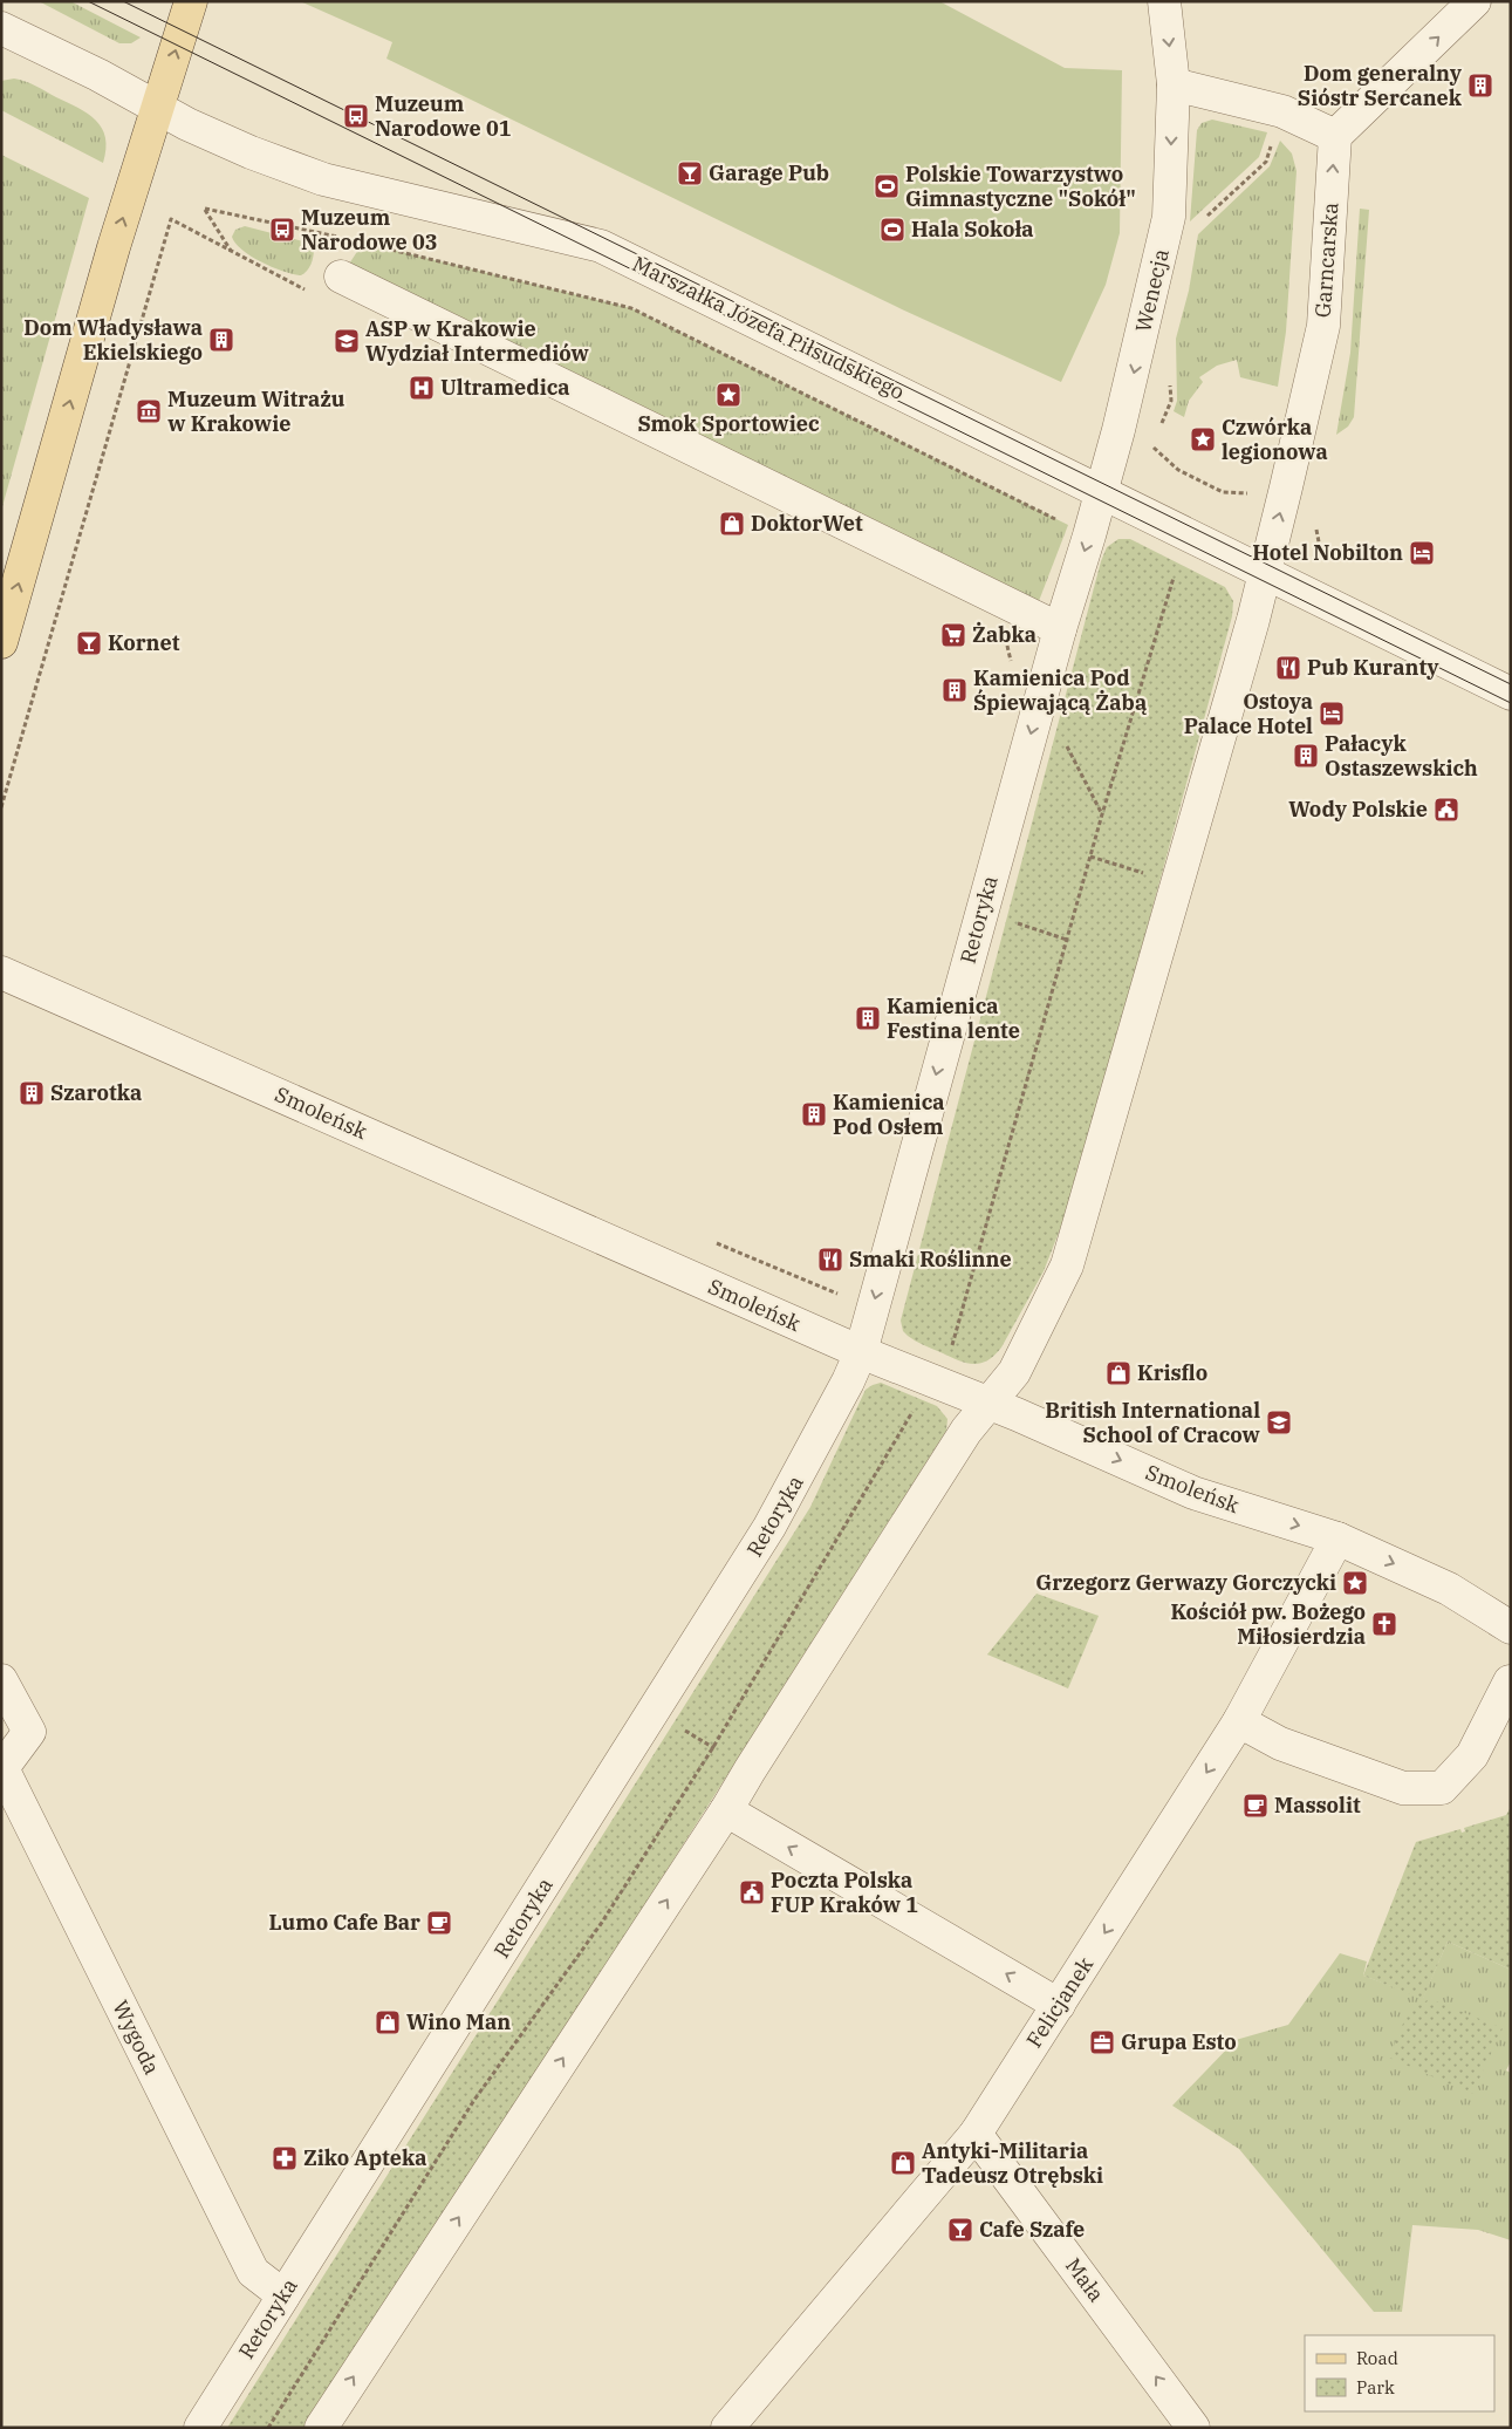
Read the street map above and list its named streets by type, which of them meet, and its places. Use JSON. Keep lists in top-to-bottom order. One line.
{"streets":{"street":["Garncarska","Wenecja","Marszałka Józefa Piłsudskiego","Retoryka","Smoleńsk","Felicjanek","Wygoda","Mała"]},"crossings":[["Garncarska","Marszałka Józefa Piłsudskiego"],["Wenecja","Marszałka Józefa Piłsudskiego"],["Wenecja","Retoryka"],["Marszałka Józefa Piłsudskiego","Retoryka"],["Retoryka","Smoleńsk"],["Retoryka","Wygoda"],["Smoleńsk","Felicjanek"],["Felicjanek","Mała"]],"one_way":["Garncarska","Wenecja","Mała"],"places":{"building":["Dom generalny Sióstr Sercanek","Dom Władysława Ekielskiego","Kamienica Pod Śpiewającą Żabą","Pałacyk Ostaszewskich","Kamienica Festina lente","Szarotka","Kamienica Pod Osłem"],"bus stop":["Muzeum Narodowe 01","Muzeum Narodowe 03"],"bar":["Garage Pub","Kornet","Cafe Szafe"],"sports":["Polskie Towarzystwo Gimnastyczne \"Sokół\"","Hala Sokoła"],"school or university":["ASP w Krakowie Wydział Intermediów","British International School of Cracow"],"hospital":["Ultramedica"],"place":["Smok Sportowiec","Czwórka legionowa","Grzegorz Gerwazy Gorczycki"],"museum":["Muzeum Witrażu w Krakowie"],"shop":["DoktorWet","Krisflo","Wino Man","Antyki-Militaria Tadeusz Otrębski"],"hotel":["Hotel Nobilton","Ostoya Palace Hotel"],"supermarket":["Żabka"],"restaurant":["Pub Kuranty","Smaki Roślinne"],"public building":["Wody Polskie","Poczta Polska FUP Kraków 1"],"church":["Kościół pw. Bożego Miłosierdzia"],"cafe":["Massolit","Lumo Cafe Bar"],"office":["Grupa Esto"],"pharmacy":["Ziko Apteka"]},"legend":["Road","Park"]}
